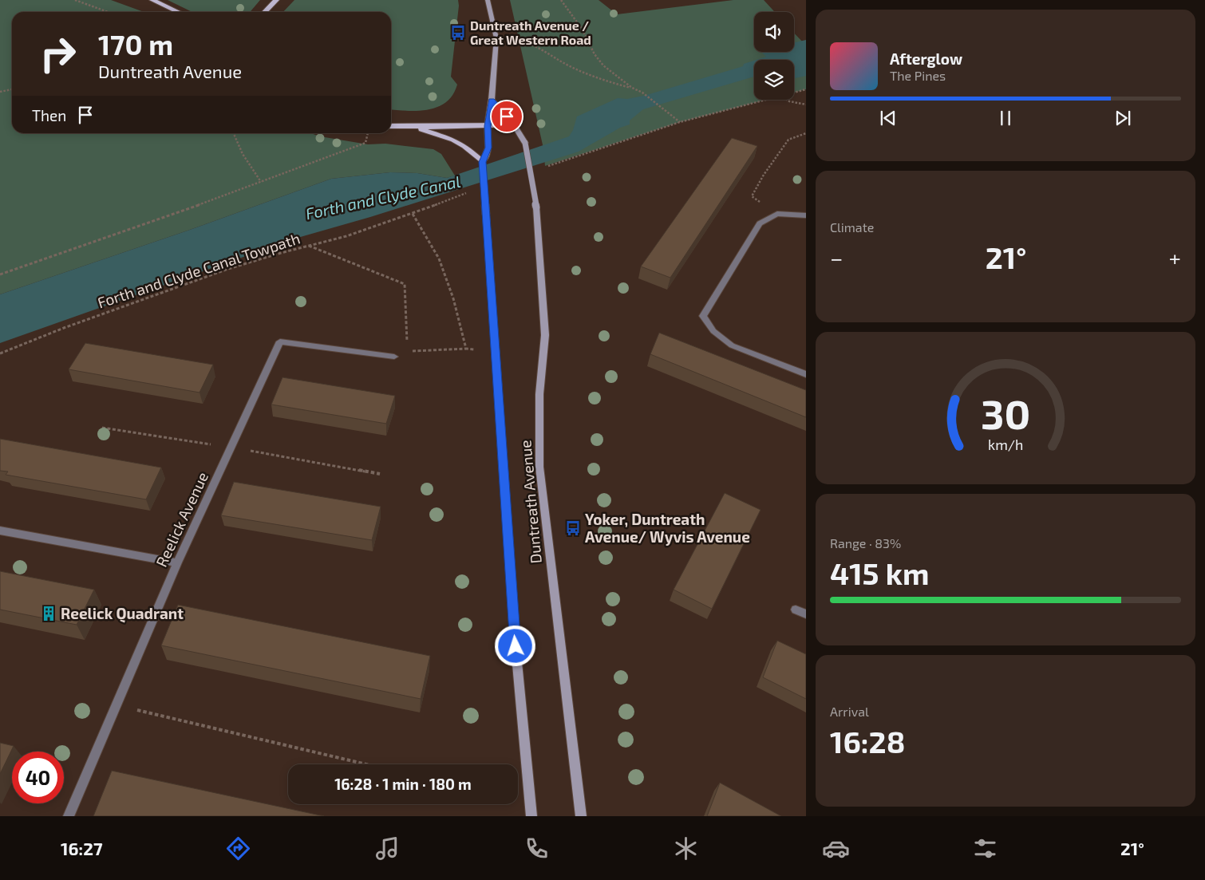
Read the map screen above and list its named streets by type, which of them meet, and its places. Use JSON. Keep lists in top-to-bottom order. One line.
{"streets":{"street":["Duntreath Avenue","Reelick Avenue"],"path":["Forth and Clyde Canal Towpath"]},"water":["Forth and Clyde Canal"],"places":{"bus stop":["Duntreath Avenue / Great Western Road","Yoker, Duntreath Avenue/ Wyvis Avenue"],"building":["Reelick Quadrant"]},"page":{"turn":["170 m","Duntreath Avenue"],"song":["Afterglow","The Pines"],"then":"Then","tile":["Climate",["Range · 83%","415 km"],["Arrival","16:28"]],"heat":["−","21°","+"],"limit":"40","trip":"16:28 · 1 min · 180 m","tabs":["16:27","21°"],"gauge":["30","km/h"]}}
